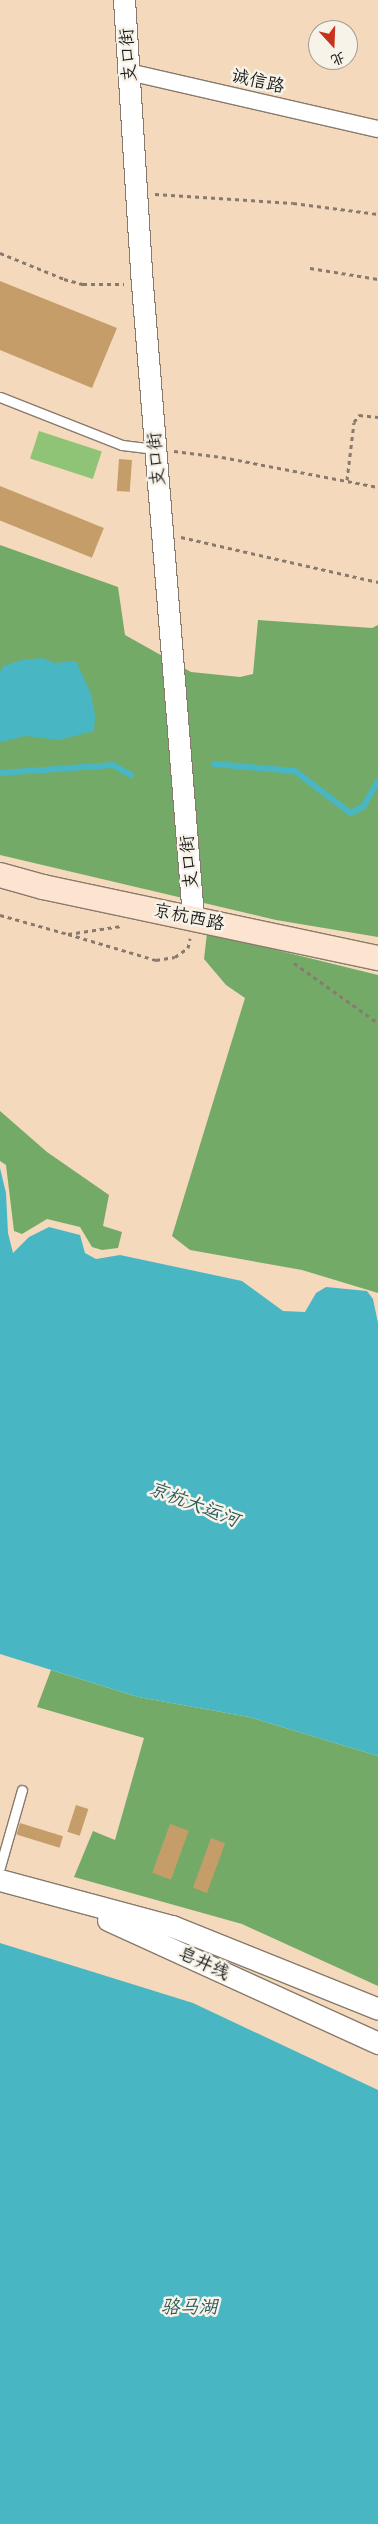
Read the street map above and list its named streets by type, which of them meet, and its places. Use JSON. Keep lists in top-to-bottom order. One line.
{"streets":{"main road":["京杭西路"],"street":["支口街","诚信路","皂井线"]},"crossings":[["支口街","诚信路"],["支口街","京杭西路"]],"water":["京杭大运河","骆马湖"],"north":"bottom"}
